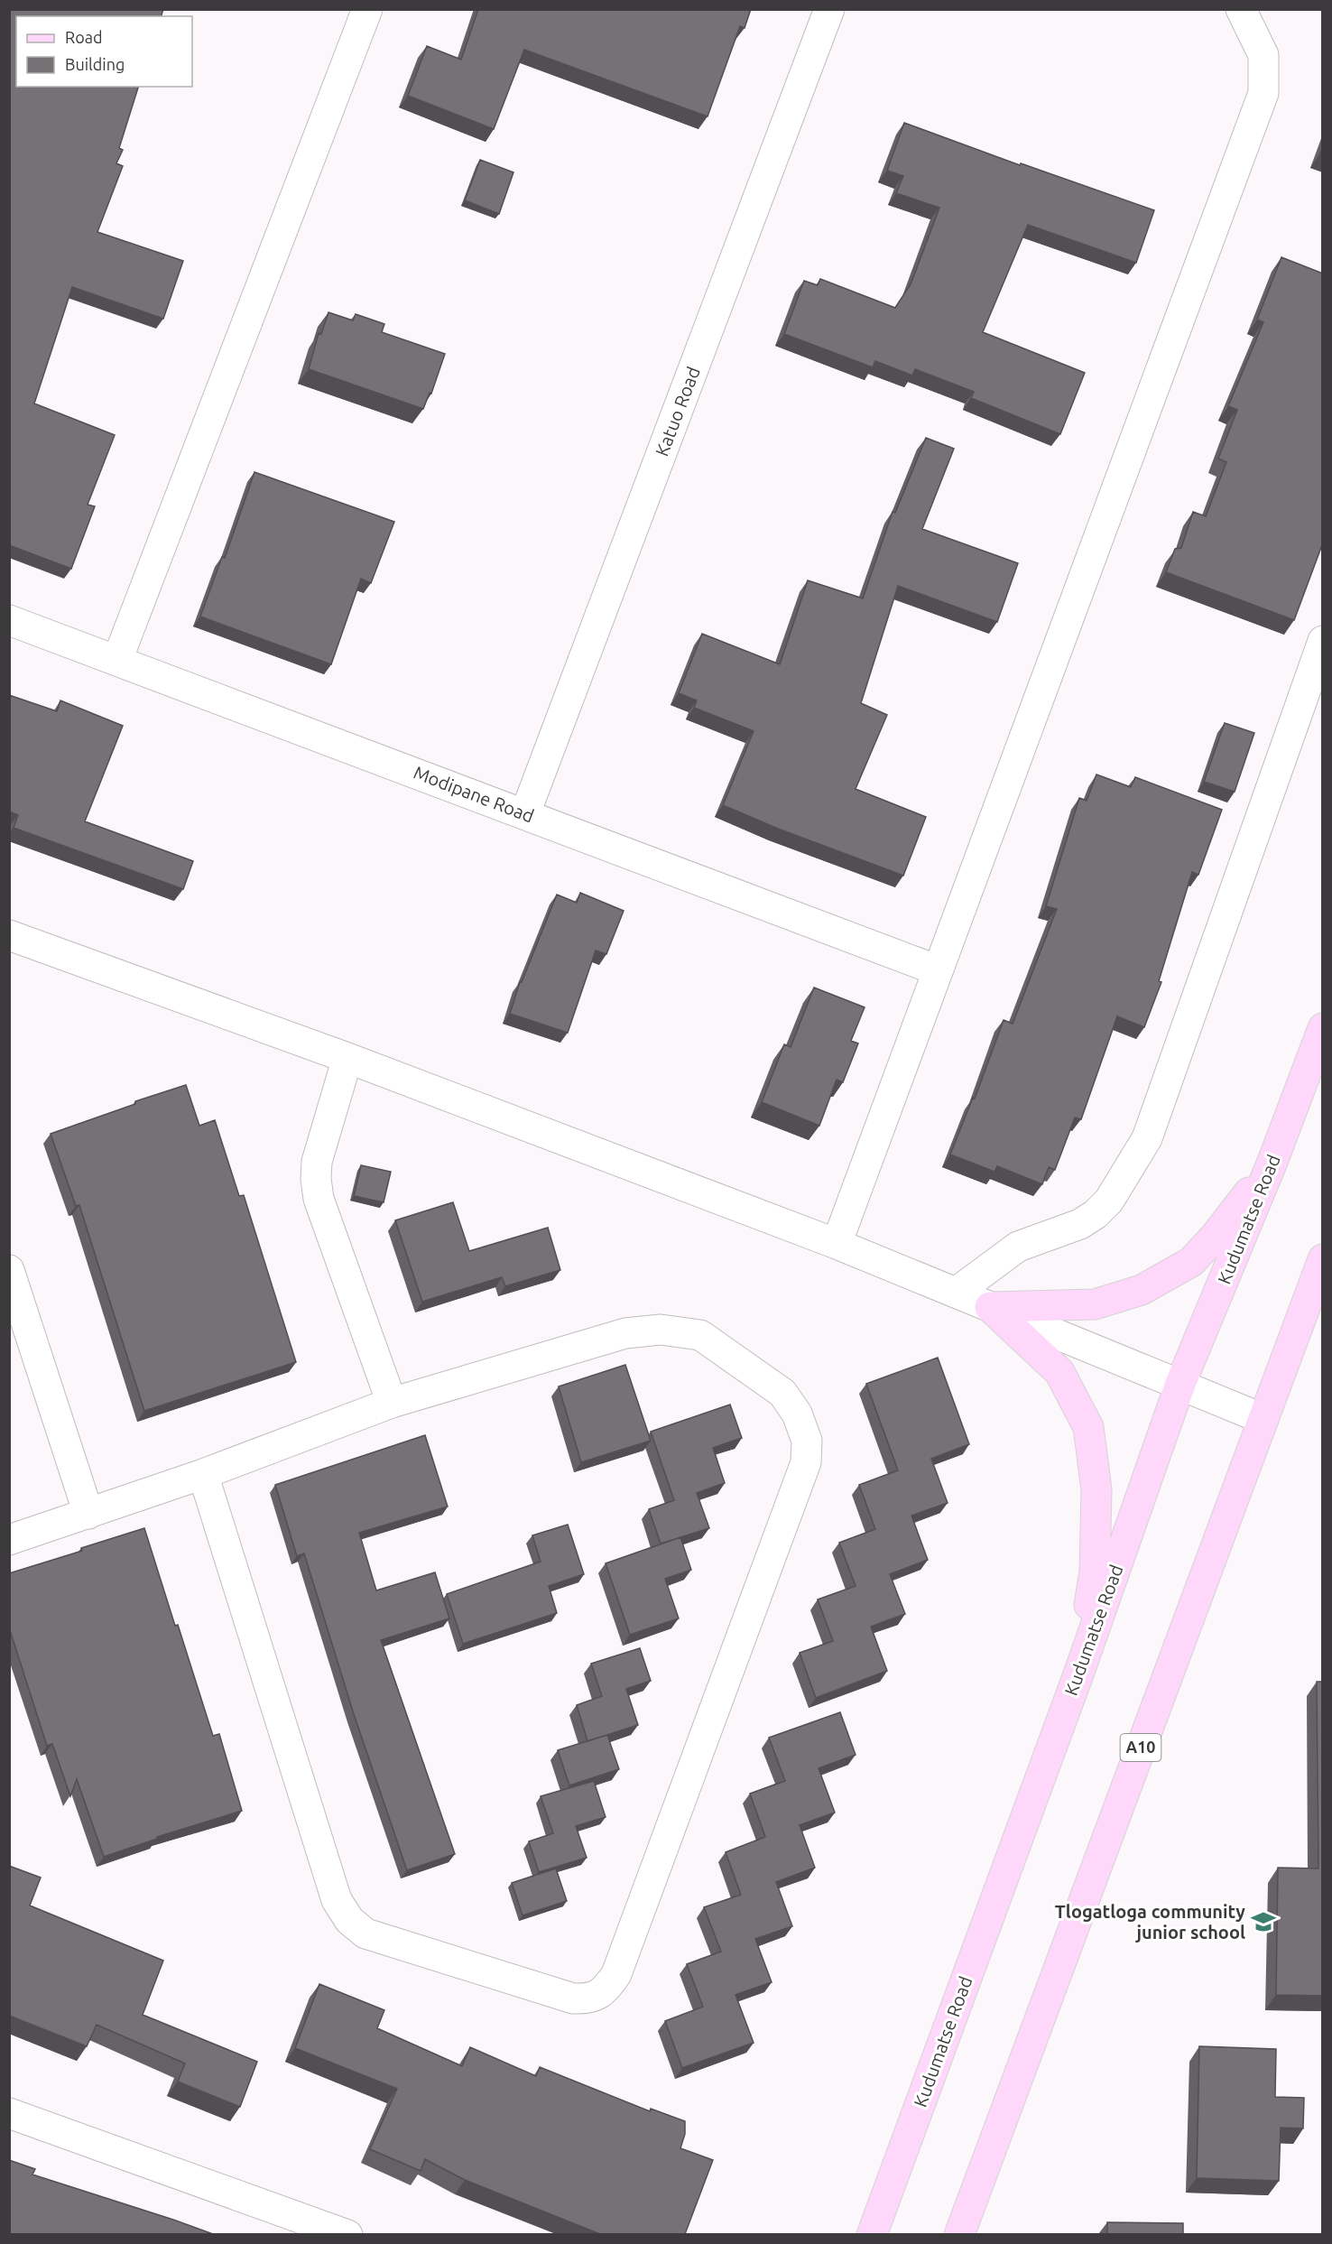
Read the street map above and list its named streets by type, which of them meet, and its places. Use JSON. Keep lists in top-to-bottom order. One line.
{"streets":{"main road":["Kudumatse Road","A10"],"street":["Katuo Road","Modipane Road"]},"crossings":[["Katuo Road","Modipane Road"]],"places":{"school or university":["Tlogatloga community junior school"]},"legend":["Road","Building"]}
